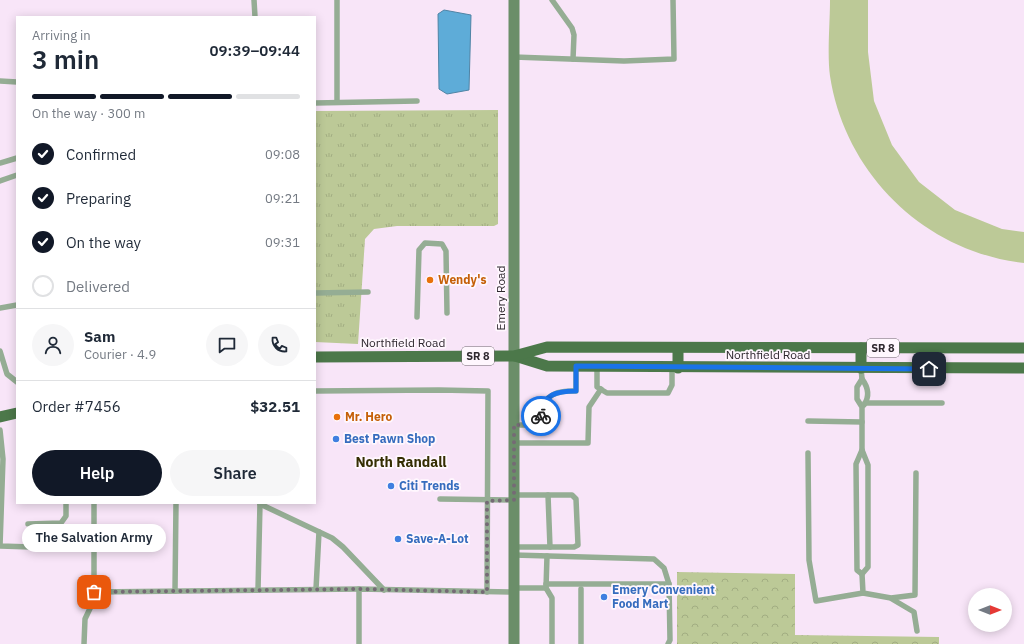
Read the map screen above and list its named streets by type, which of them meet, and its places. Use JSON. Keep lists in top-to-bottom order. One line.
{"streets":{"main road":["Emery Road","Northfield Road","SR 8"]},"crossings":[["Emery Road","Northfield Road"]],"districts":["North Randall"],"places":["Wendy's","Mr. Hero","Best Pawn Shop","Citi Trends","Save-A-Lot","The Salvation Army","Emery Convenient Food Mart"],"north":"right","page":{"heading":["3 min","Arriving in","09:39–09:44"],"panel":["Sam","Courier · 4.9","Order #7456","$32.51"],"bar":"On the way · 300 m","list":[["Confirmed","09:08"],["Preparing","09:21"],["On the way","09:31"],"Delivered"],"buttons":["Help","Share"],"bubble":"The Salvation Army"}}
